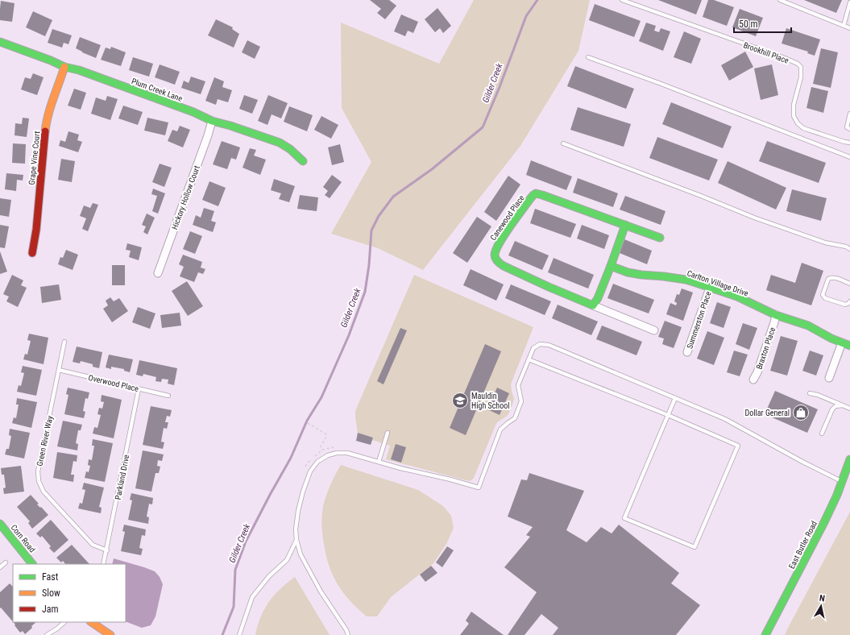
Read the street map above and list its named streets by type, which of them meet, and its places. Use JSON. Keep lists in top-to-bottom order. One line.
{"streets":{"street":["Plum Creek Lane","Grape Vine Court","Hickory Hollow Court","Canewood Place","Carlton Village Drive","Summerston Place","Braxton Place","Corn Road","East Butler Road"],"lane":["Brookhill Place","Overwood Place","Green River Way","Parkland Drive"]},"crossings":[["Plum Creek Lane","Grape Vine Court"],["Plum Creek Lane","Hickory Hollow Court"],["Carlton Village Drive","Summerston Place"],["Carlton Village Drive","Braxton Place"],["Overwood Place","Green River Way"],["Overwood Place","Parkland Drive"],["Green River Way","Parkland Drive"]],"water":["Gilder Creek"],"places":{"school or university":["Mauldin High School"],"shop":["Dollar General"]},"legend":["Fast","Slow","Jam"],"scale_bar":"50 m","north":"top"}
